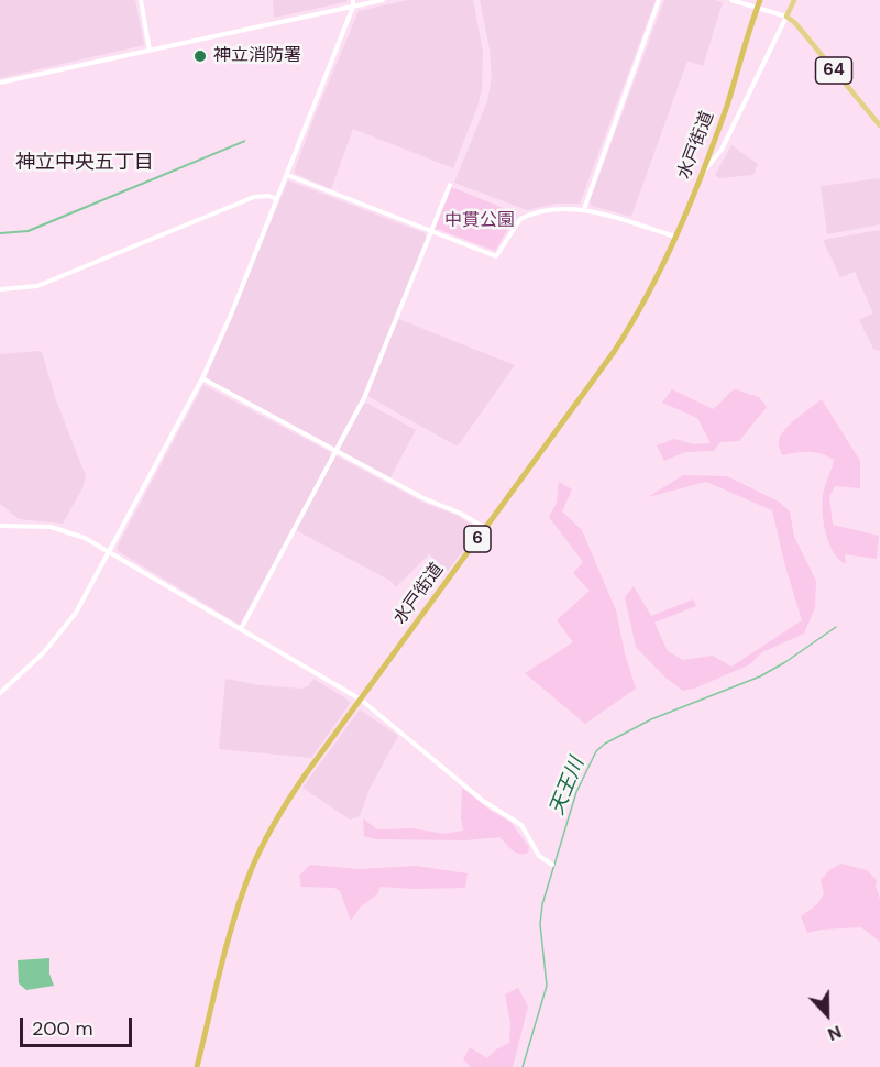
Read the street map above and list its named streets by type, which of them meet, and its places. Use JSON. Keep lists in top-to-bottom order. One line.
{"streets":{"highway":["水戸街道","6"],"main road":["64"]},"districts":["神立中央五丁目"],"water":["天王川"],"parks":["中貫公園"],"places":["神立消防署"],"scale_bar":"200 m","north":"bottom"}
